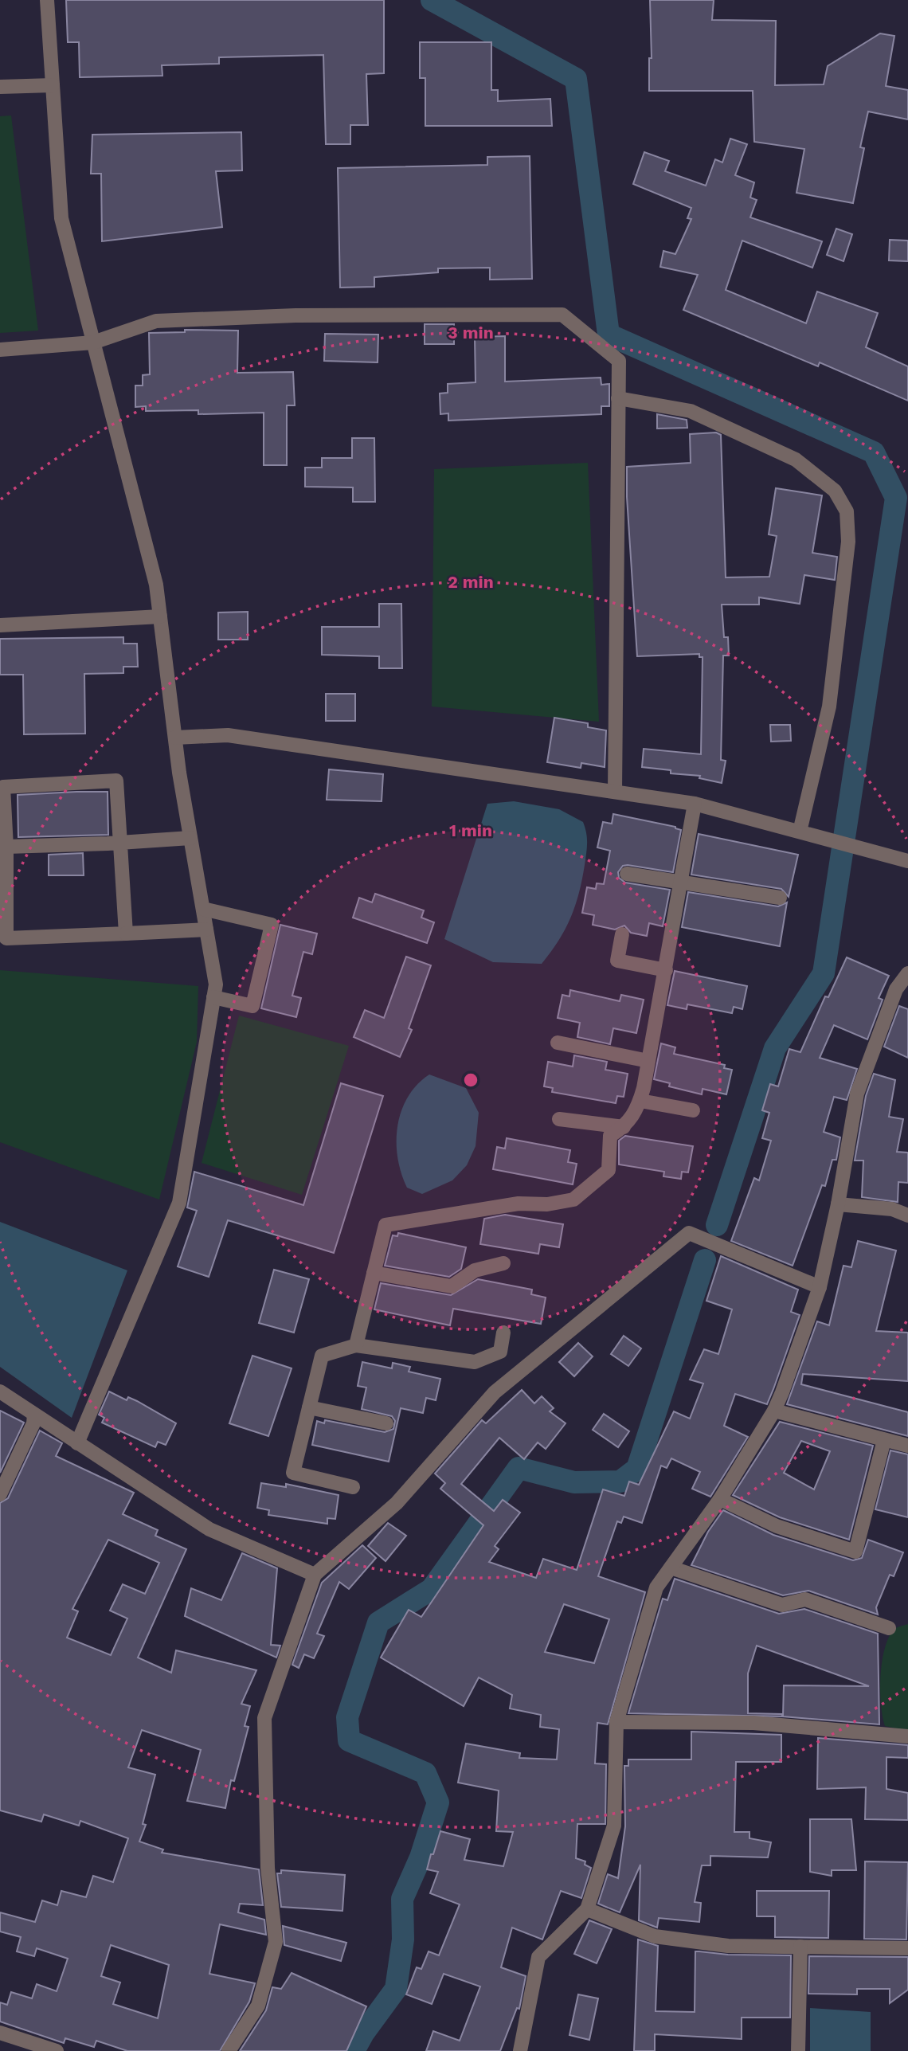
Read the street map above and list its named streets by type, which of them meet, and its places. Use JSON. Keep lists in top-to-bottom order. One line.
{"rings":["3 min","2 min","1 min"]}
